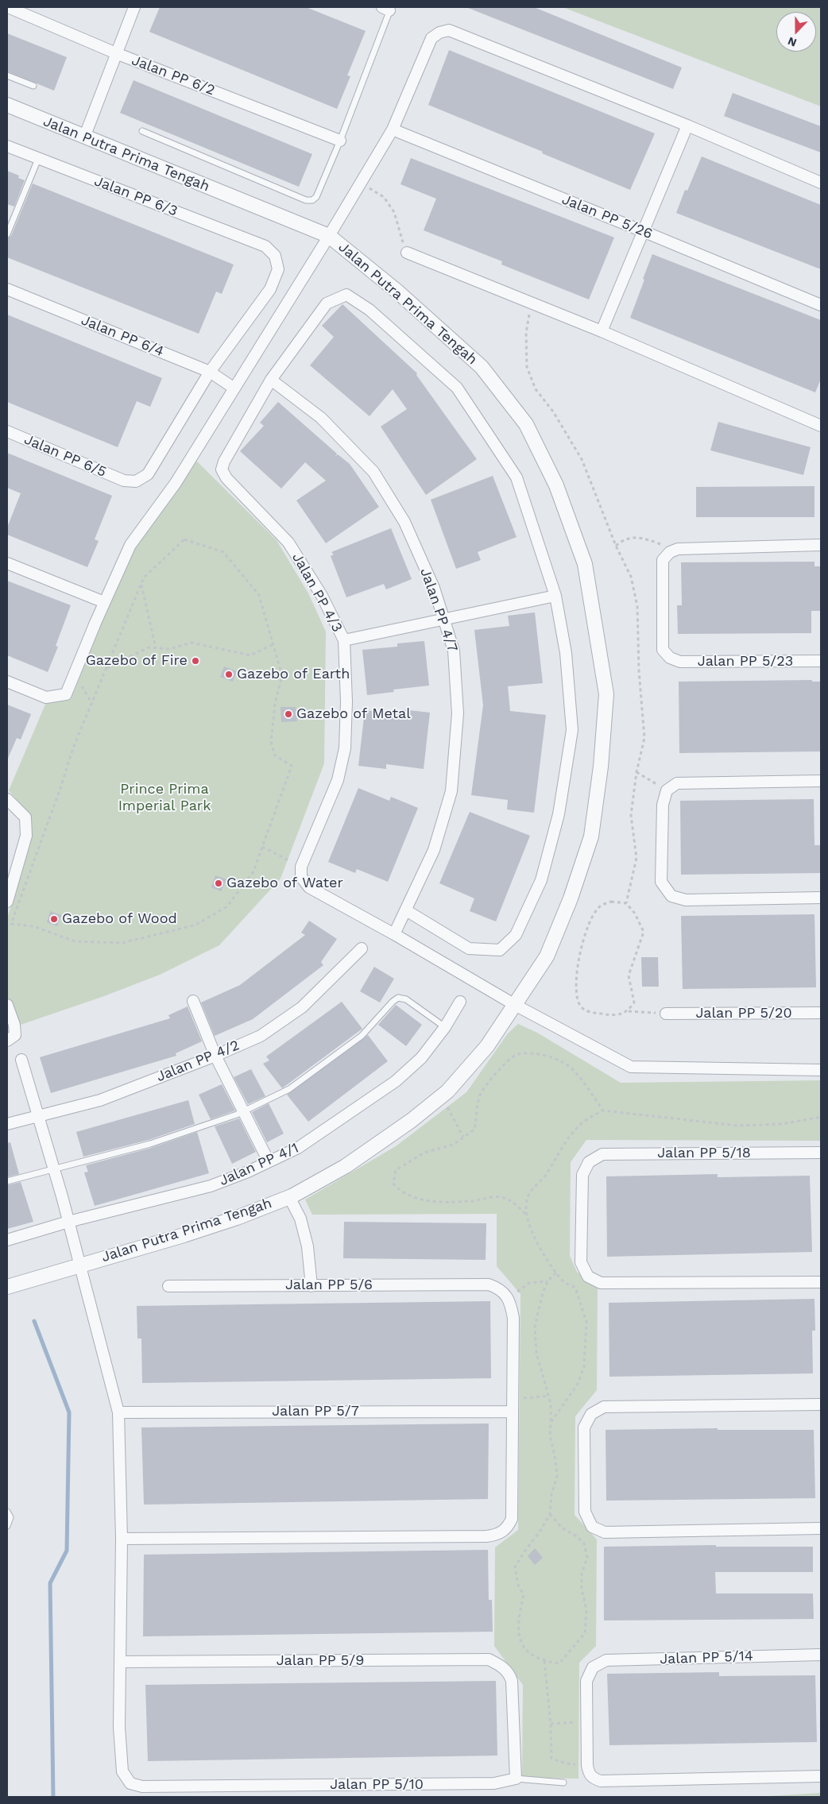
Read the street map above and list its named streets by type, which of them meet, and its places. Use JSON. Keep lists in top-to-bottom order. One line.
{"streets":{"street":["Jalan PP 6/2","Jalan Putra Prima Tengah","Jalan PP 6/3","Jalan PP 5/26","Jalan PP 6/4","Jalan PP 6/5","Jalan PP 4/3","Jalan PP 4/7","Jalan PP 5/23","Jalan PP 5/20","Jalan PP 4/2","Jalan PP 5/18","Jalan PP 4/1","Jalan PP 5/6","Jalan PP 5/7","Jalan PP 5/14","Jalan PP 5/9","Jalan PP 5/10"]},"crossings":[["Jalan PP 6/3","Jalan PP 6/4"],["Jalan PP 6/3","Jalan PP 6/5"],["Jalan PP 6/4","Jalan PP 6/5"],["Jalan PP 4/3","Jalan PP 4/7"],["Jalan PP 5/9","Jalan PP 5/10"]],"parks":["Prince Prima Imperial Park"],"places":["Gazebo of Fire","Gazebo of Earth","Gazebo of Metal","Gazebo of Water","Gazebo of Wood"],"north":"bottom"}
